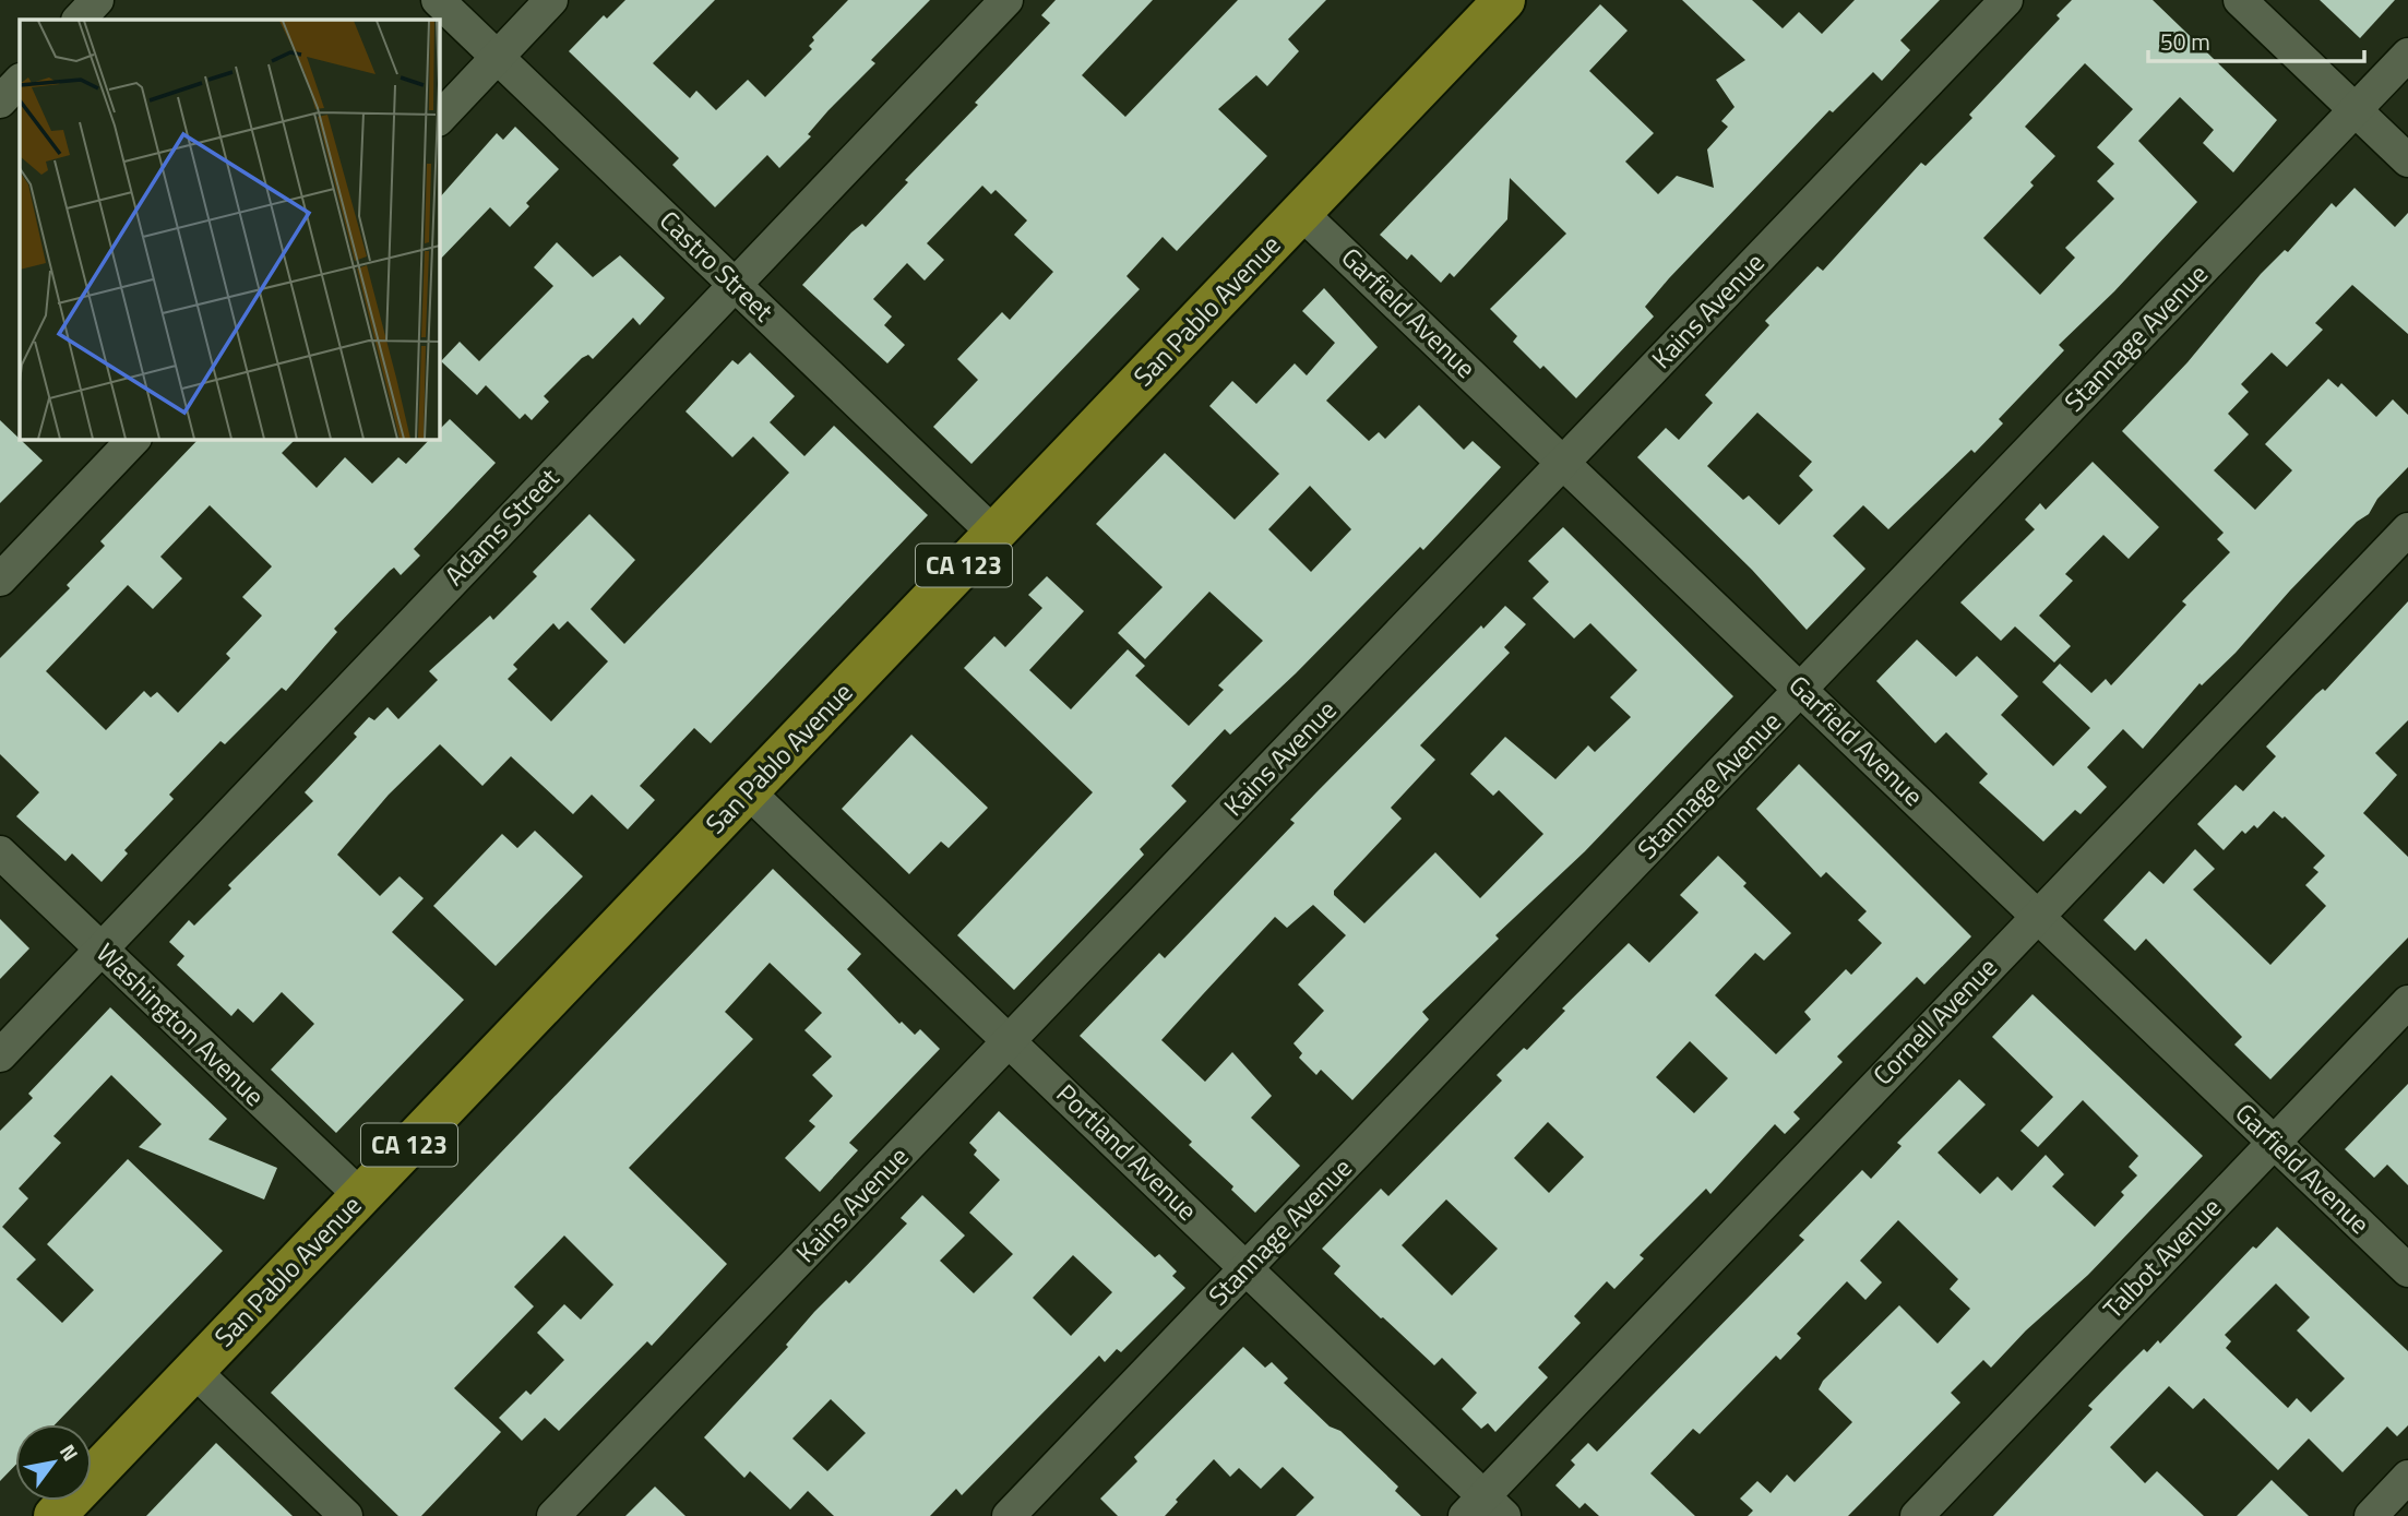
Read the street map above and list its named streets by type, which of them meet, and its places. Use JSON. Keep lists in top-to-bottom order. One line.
{"streets":{"main road":["San Pablo Avenue","CA 123"],"street":["Castro Street","Kains Avenue","Garfield Avenue","Stannage Avenue","Adams Street","Cornell Avenue","Washington Avenue","Portland Avenue","Talbot Avenue"]},"crossings":[["Castro Street","San Pablo Avenue"],["Castro Street","Adams Street"],["San Pablo Avenue","Garfield Avenue"],["San Pablo Avenue","Washington Avenue"],["San Pablo Avenue","Portland Avenue"],["Kains Avenue","Garfield Avenue"],["Kains Avenue","Portland Avenue"],["Garfield Avenue","Stannage Avenue"],["Garfield Avenue","Cornell Avenue"],["Garfield Avenue","Talbot Avenue"],["Stannage Avenue","Portland Avenue"],["Adams Street","Washington Avenue"],["Cornell Avenue","Portland Avenue"]],"scale_bar":"50 m","north":"top right"}
